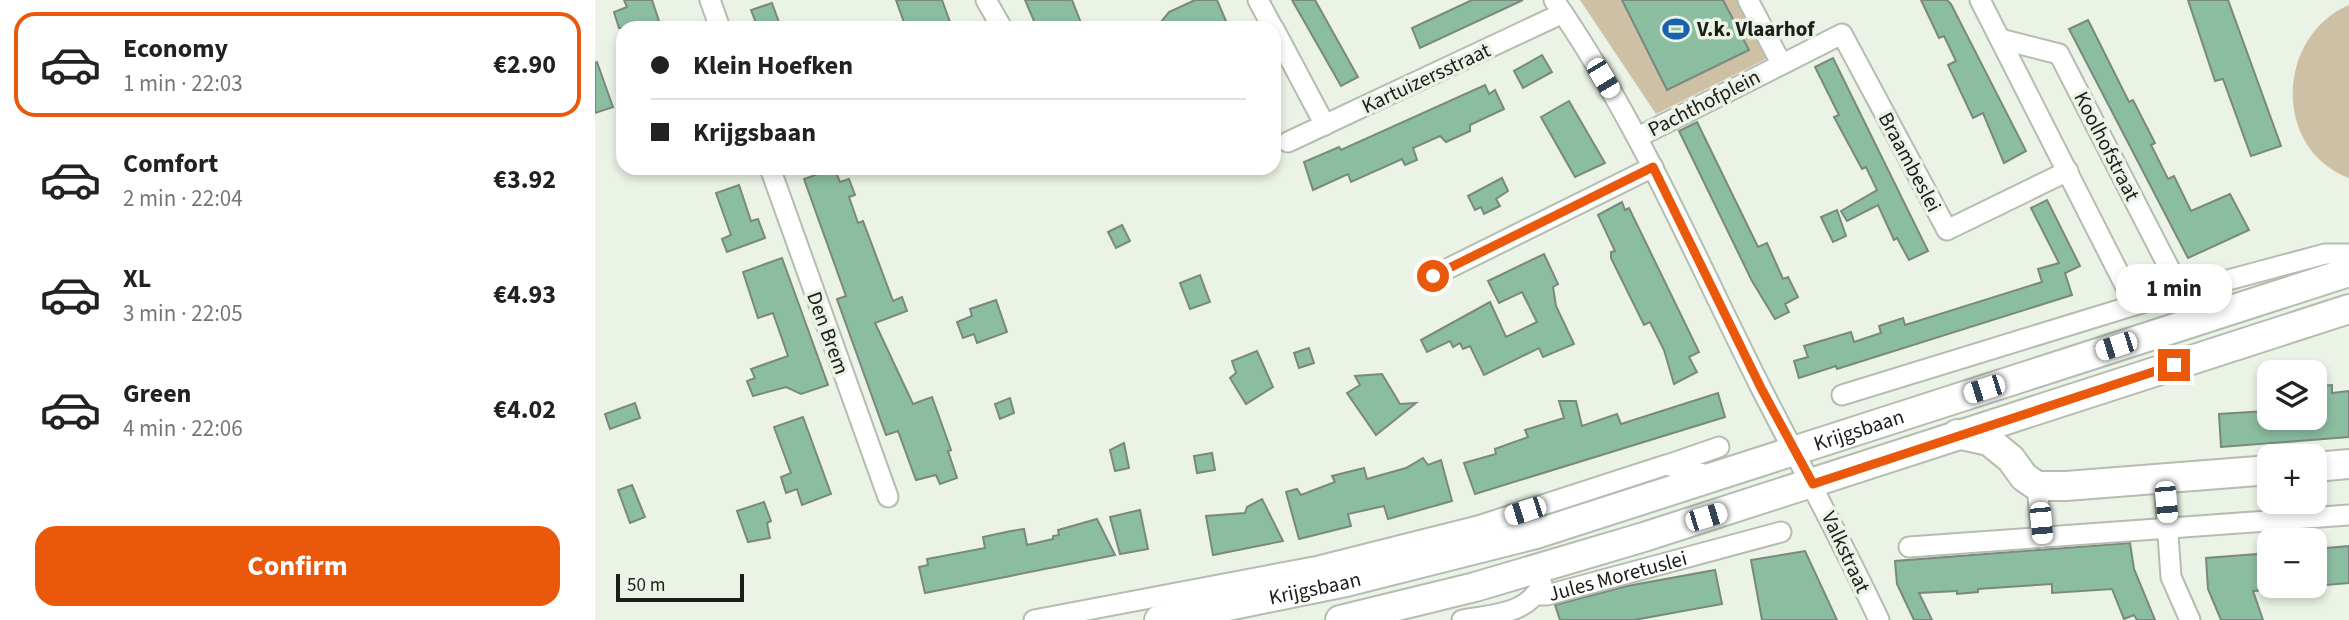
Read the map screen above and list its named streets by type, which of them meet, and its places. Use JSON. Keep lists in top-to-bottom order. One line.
{"streets":{"main road":["Krijgsbaan"],"street":["Kartuizersstraat","Pachthofplein","Koolhofstraat","Braambeslei","Den Brem","Valkstraat","Jules Moretuslei"]},"crossings":[["Kartuizersstraat","Valkstraat"],["Pachthofplein","Braambeslei"],["Pachthofplein","Valkstraat"],["Krijgsbaan","Valkstraat"],["Krijgsbaan","Jules Moretuslei"]],"places":{"sports":["V.k. Vlaarhof"]},"scale_bar":"50 m","page":{"list":[{"name":"Economy","note":"1 min · 22:03","value":"€2.90"},{"name":"Comfort","note":"2 min · 22:04","value":"€3.92"},{"name":"XL","note":"3 min · 22:05","value":"€4.93"},{"name":"Green","note":"4 min · 22:06","value":"€4.02"}],"banner":["Klein Hoefken","Krijgsbaan"],"bubble":"1 min","map_buttons":["+","−"],"buttons":"Confirm","scale":"50 m"}}
